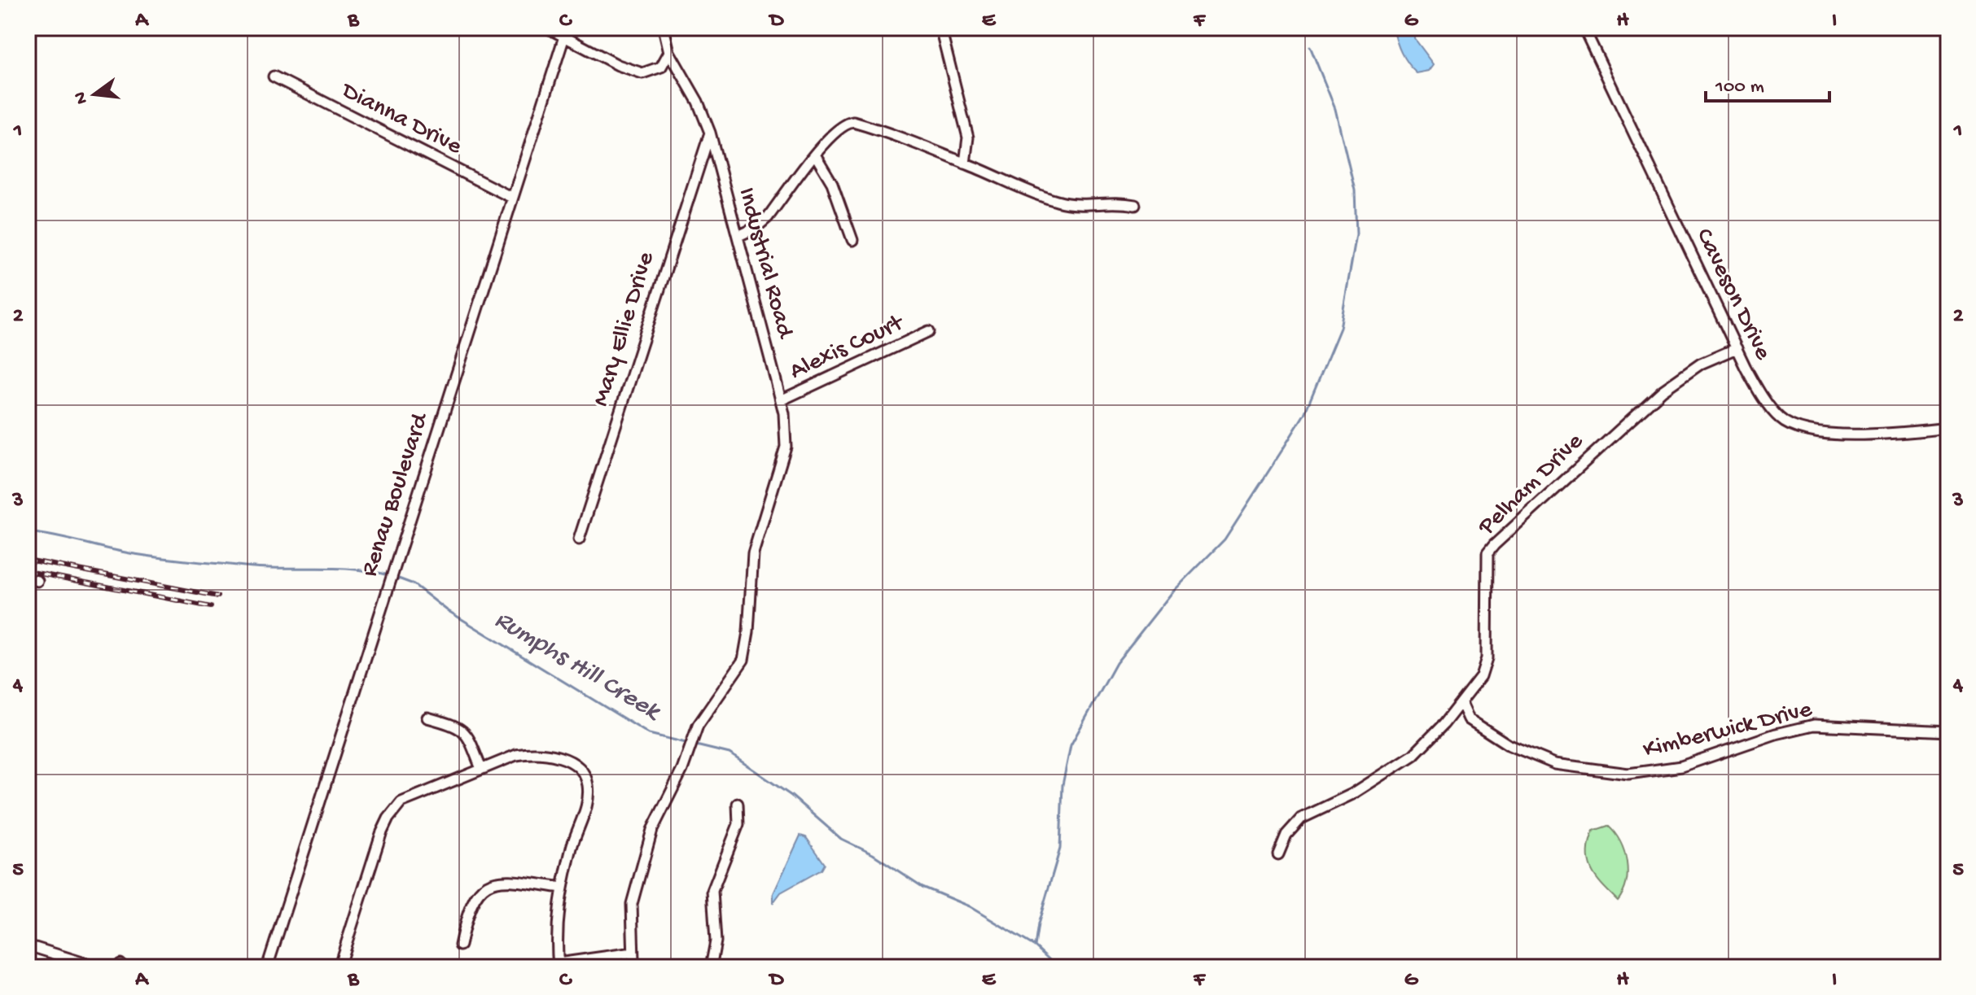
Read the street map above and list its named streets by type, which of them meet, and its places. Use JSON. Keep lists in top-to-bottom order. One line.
{"streets":{"street":["Dianna Drive","Industrial Road","Caveson Drive","Mary Ellie Drive","Alexis Court","Pelham Drive","Renau Boulevard","Kimberwick Drive"]},"crossings":[["Dianna Drive","Renau Boulevard"],["Industrial Road","Mary Ellie Drive"],["Industrial Road","Alexis Court"],["Caveson Drive","Pelham Drive"],["Pelham Drive","Kimberwick Drive"]],"water":["Rumphs Hill Creek"],"scale_bar":"100 m","north":"left","grid":{"columns":["A","B","C","D","E","F","G","H","I"],"rows":["1","2","3","4","5"]}}
